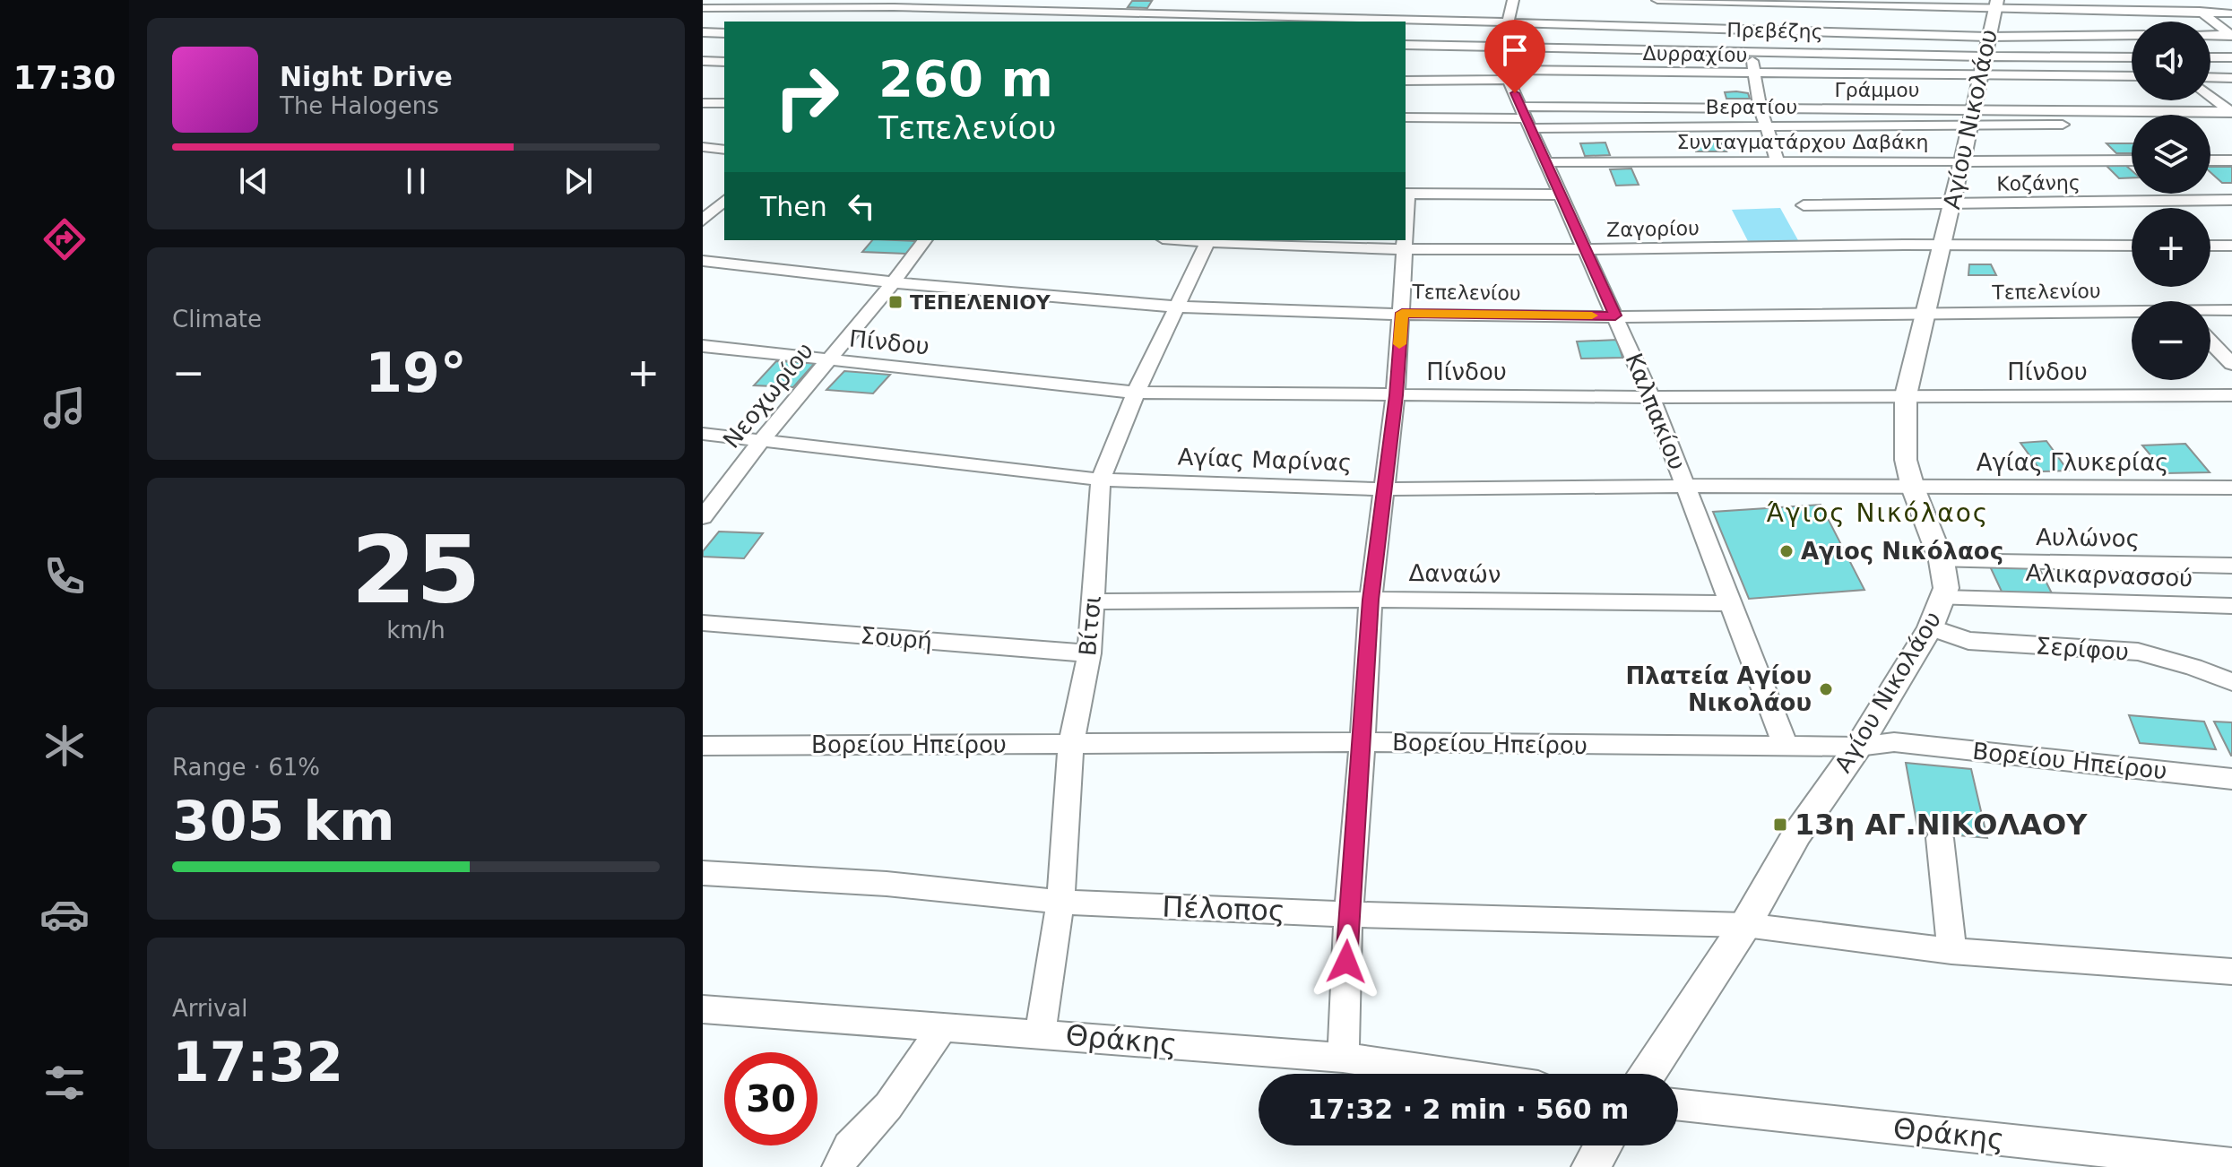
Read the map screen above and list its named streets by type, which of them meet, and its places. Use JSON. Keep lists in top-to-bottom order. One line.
{"streets":{"street":["Πρεβέζης","Δυρραχίου","Γράμμου","Βερατίου","Αγίου Νικολάου","Συνταγματάρχου Δαβάκη","Κοζάνης","Ζαγορίου","Τεπελενίου","Πίνδου","Νεοχωρίου","Καλπακίου","Αγίας Μαρίνας","Αγίας Γλυκερίας","Αυλώνος","Δαναών","Αλικαρνασσού","Βίτσι","Σουρή","Σερίφου","Βορείου Ηπείρου","Πέλοπος","Θράκης"]},"crossings":[["Πρεβέζης","Αγίου Νικολάου"],["Πρεβέζης","Καλπακίου"],["Δυρραχίου","Αγίου Νικολάου"],["Δυρραχίου","Καλπακίου"],["Γράμμου","Βερατίου"],["Γράμμου","Αγίου Νικολάου"],["Γράμμου","Καλπακίου"],["Βερατίου","Αγίου Νικολάου"],["Βερατίου","Καλπακίου"],["Αγίου Νικολάου","Συνταγματάρχου Δαβάκη"],["Αγίου Νικολάου","Κοζάνης"],["Αγίου Νικολάου","Ζαγορίου"],["Αγίου Νικολάου","Τεπελενίου"],["Αγίου Νικολάου","Πίνδου"],["Αγίου Νικολάου","Αγίας Μαρίνας"],["Αγίου Νικολάου","Αγίας Γλυκερίας"],["Αγίου Νικολάου","Αυλώνος"],["Αγίου Νικολάου","Αλικαρνασσού"],["Αγίου Νικολάου","Σερίφου"],["Αγίου Νικολάου","Βορείου Ηπείρου"],["Αγίου Νικολάου","Πέλοπος"],["Συνταγματάρχου Δαβάκη","Καλπακίου"],["Ζαγορίου","Καλπακίου"],["Ζαγορίου","Βίτσι"],["Τεπελενίου","Νεοχωρίου"],["Τεπελενίου","Καλπακίου"],["Τεπελενίου","Βίτσι"],["Πίνδου","Νεοχωρίου"],["Πίνδου","Καλπακίου"],["Πίνδου","Βίτσι"],["Νεοχωρίου","Αγίας Μαρίνας"],["Καλπακίου","Αγίας Μαρίνας"],["Καλπακίου","Δαναών"],["Καλπακίου","Βορείου Ηπείρου"],["Αγίας Μαρίνας","Αγίας Γλυκερίας"],["Αγίας Μαρίνας","Βίτσι"],["Δαναών","Βίτσι"],["Βίτσι","Σουρή"],["Βίτσι","Βορείου Ηπείρου"],["Βίτσι","Πέλοπος"],["Βίτσι","Θράκης"]],"districts":["Άγιος Νικόλαος"],"places":{"transit":["ΤΕΠΕΛΕΝΙΟΥ","13η ΑΓ.ΝΙΚΟΛΑΟΥ"],"other":["Αγιος Νικόλαος","Πλατεία Αγίου Νικολάου"]},"page":{"tabs":"17:30","map_buttons":["+","−"],"turn":["260 m","Τεπελενίου"],"song":["Night Drive","The Halogens"],"then":"Then","tile":["Climate",["25","km/h"],["Range · 61%","305 km"],["Arrival","17:32"]],"heat":["−","19°","+"],"limit":"30","trip":"17:32 · 2 min · 560 m"}}
